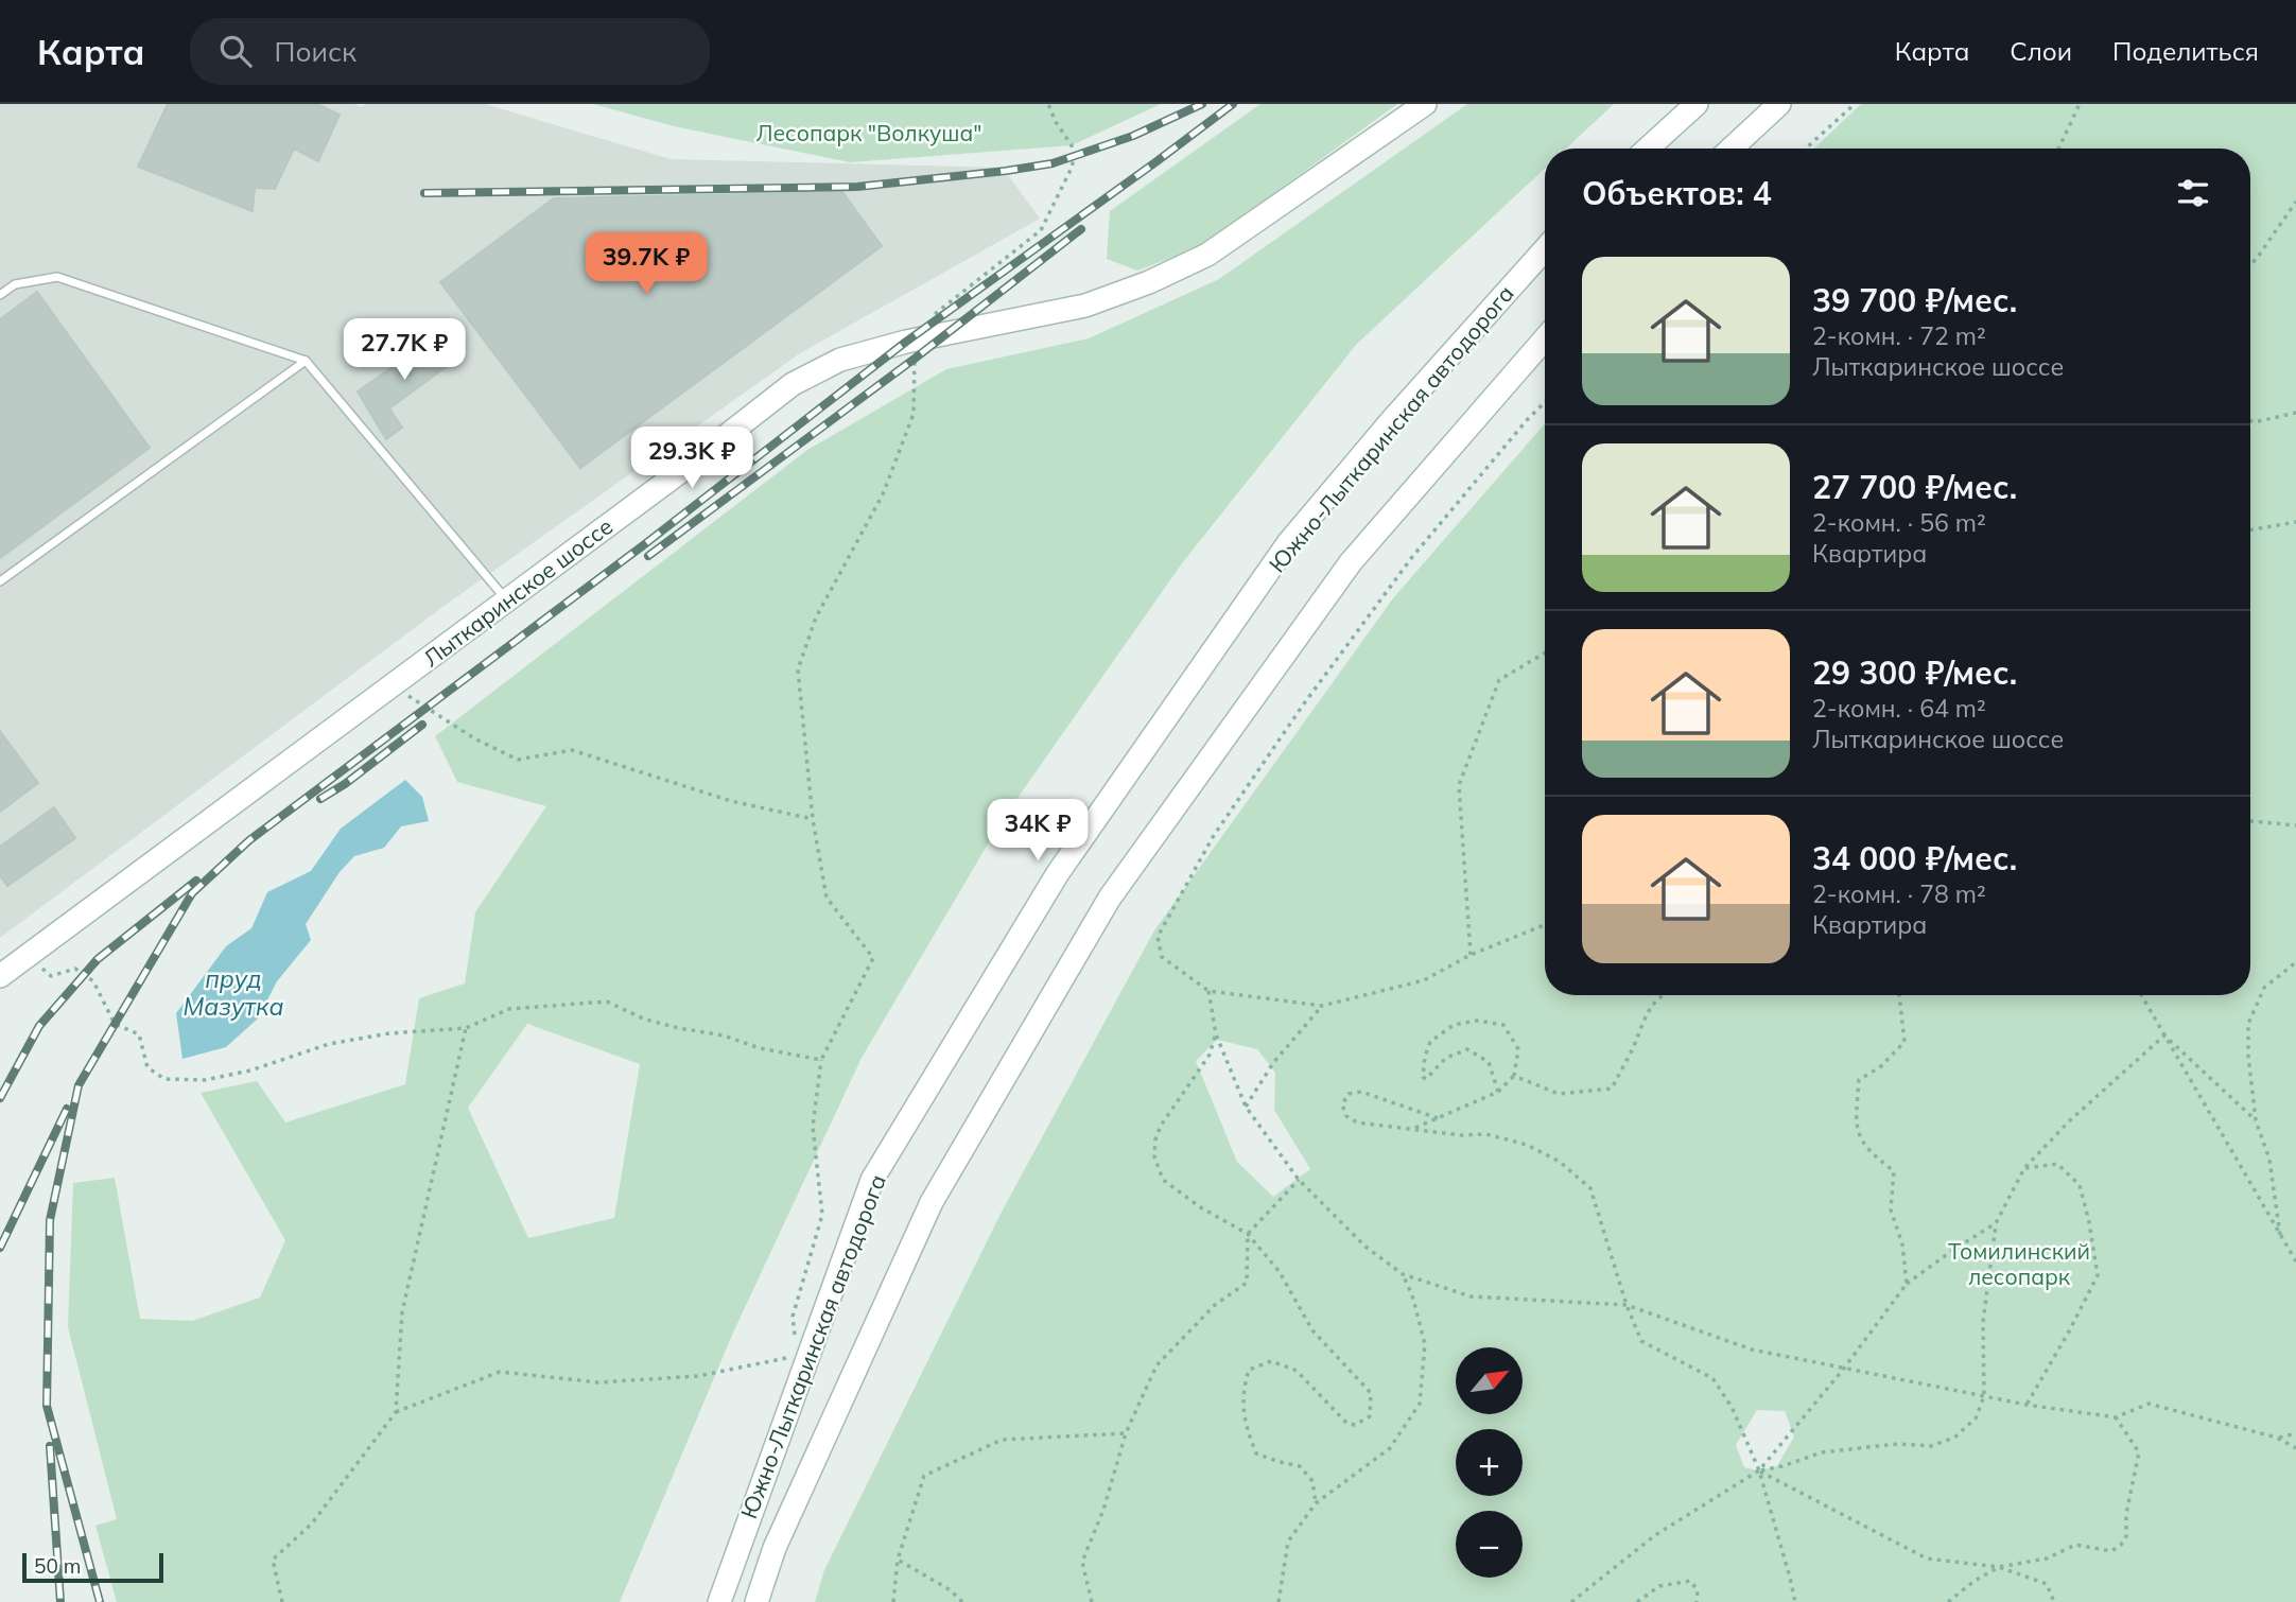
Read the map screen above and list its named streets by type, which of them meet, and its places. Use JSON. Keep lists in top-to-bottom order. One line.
{"streets":{"main road":["Южно-Лыткаринская автодорога","Лыткаринское шоссе"]},"water":["пруд Мазутка"],"parks":["Лесопарк \"Волкуша\"","Томилинский лесопарк"],"scale_bar":"50 m","north":"top right","page":{"header":"Карта","search":"Поиск","nav":["Карта","Слои","Поделиться"],"heading":"Объектов: 4","price":["39.7K ₽","27.7K ₽","29.3K ₽","34K ₽"],"list":[{"name":"39 700 ₽/мес.","note":"2-комн. · 72 m² · Лыткаринское шоссе"},{"name":"27 700 ₽/мес.","note":"2-комн. · 56 m² · Квартира"},{"name":"29 300 ₽/мес.","note":"2-комн. · 64 m² · Лыткаринское шоссе"},{"name":"34 000 ₽/мес.","note":"2-комн. · 78 m² · Квартира"}],"map_buttons":["+","−"],"scale":"50 m"}}
